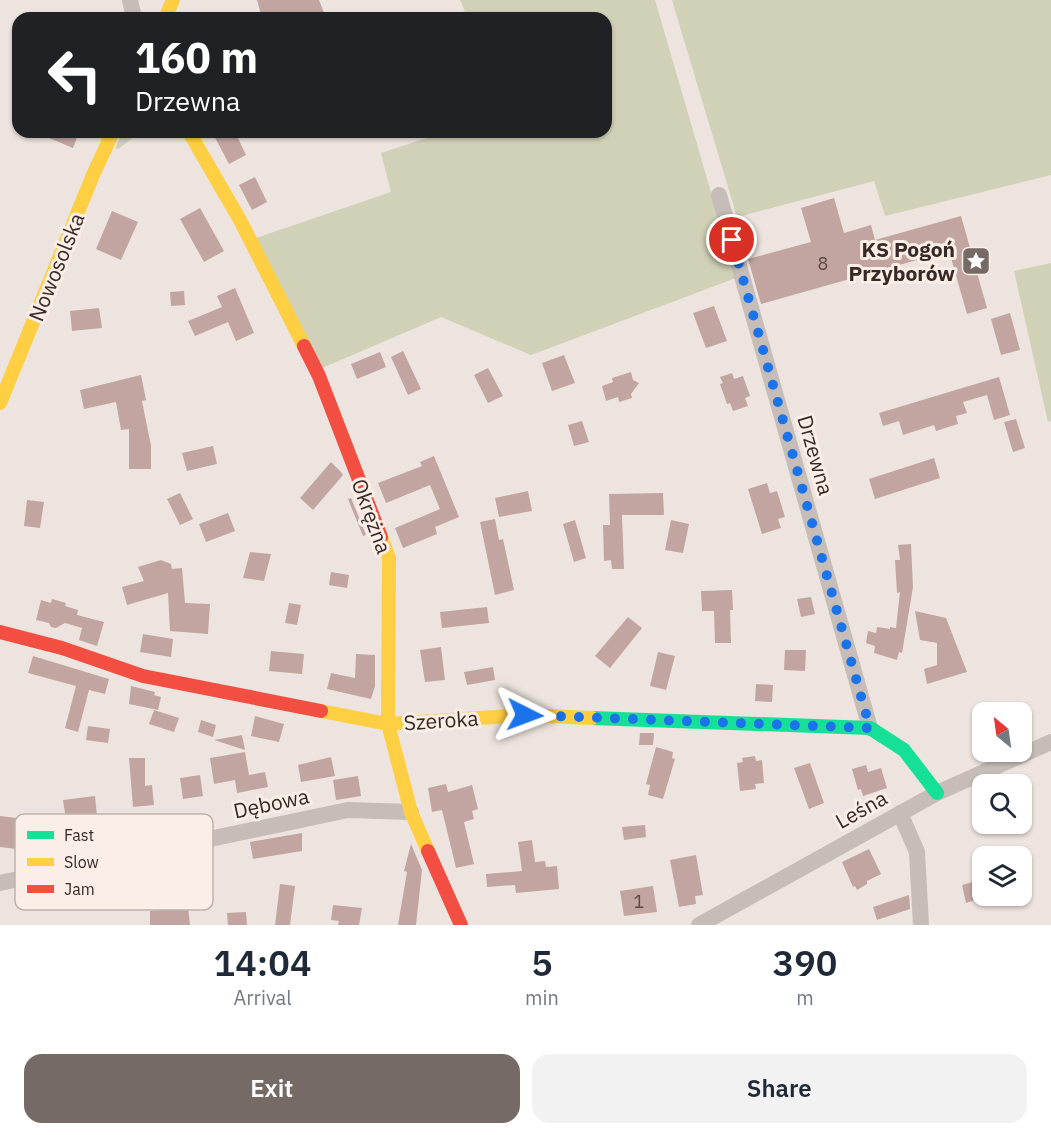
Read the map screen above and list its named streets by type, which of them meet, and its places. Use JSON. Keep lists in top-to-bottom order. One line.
{"streets":{"street":["Nowosolska","Drzewna","Okrężna","Szeroka","Dębowa","Leśna"]},"crossings":[["Drzewna","Szeroka"],["Okrężna","Szeroka"],["Okrężna","Dębowa"]],"places":{"place":["KS Pogoń Przyborów"]},"house_numbers":["8","1"],"legend":["Fast","Slow","Jam"],"north":"top left","page":{"turn":["160 m","Drzewna"],"eta":["14:04","Arrival","5","min","390","m"],"buttons":["Exit","Share"]}}
